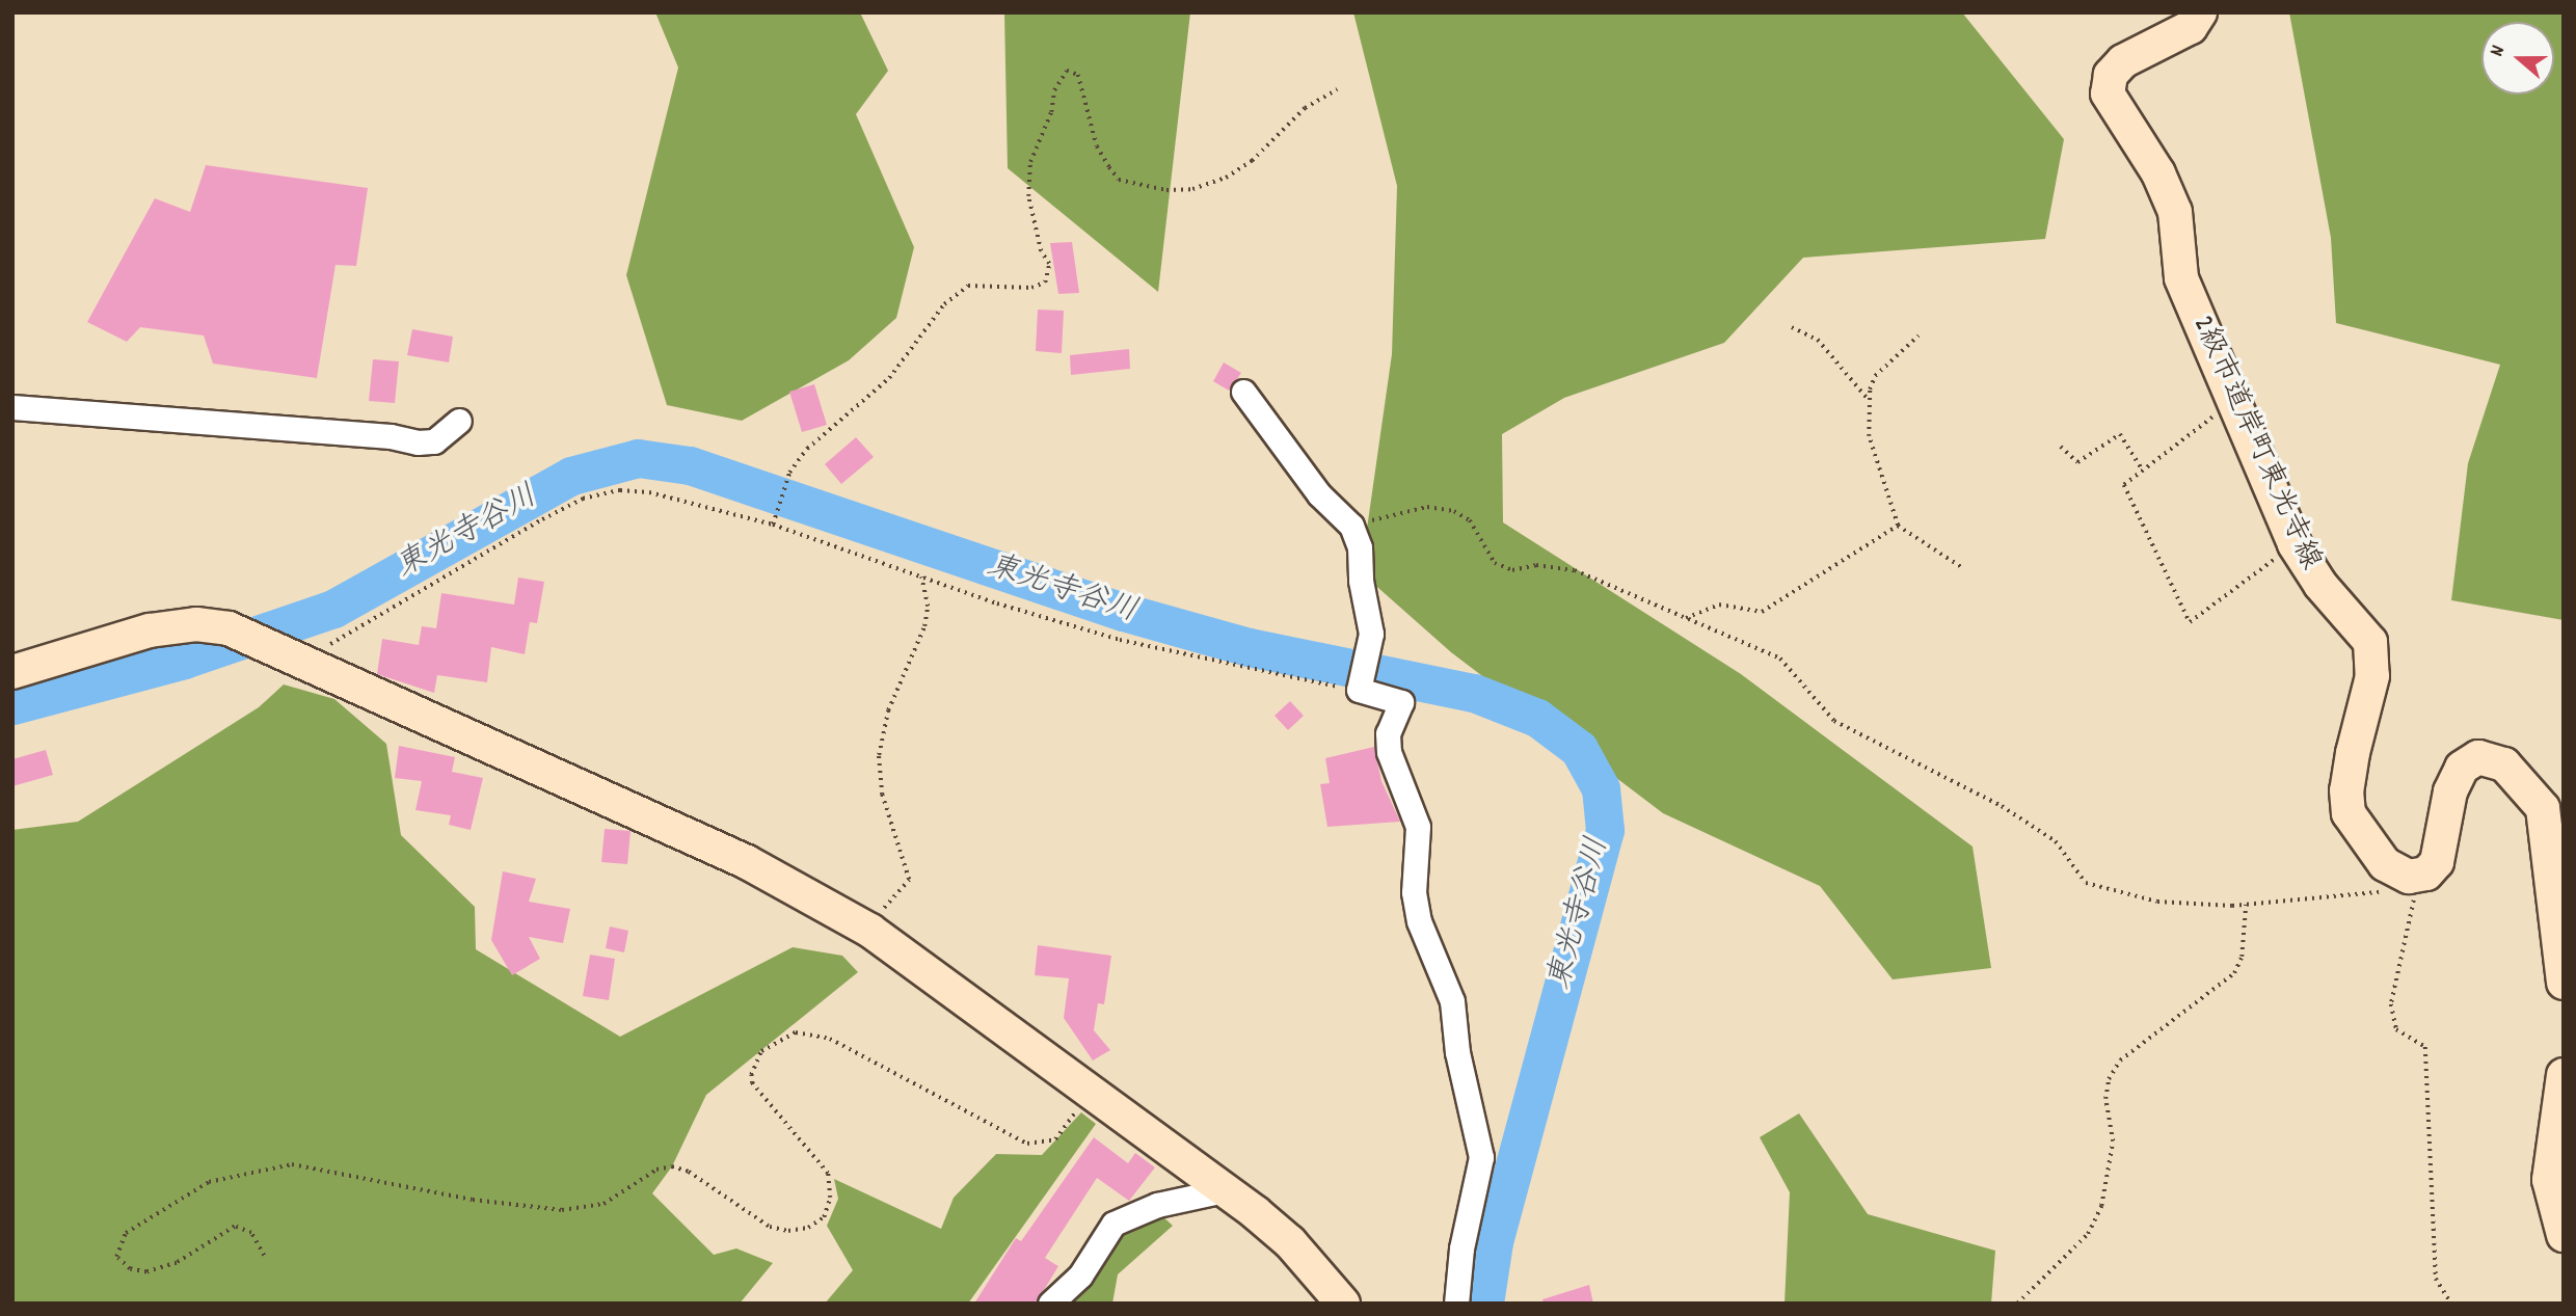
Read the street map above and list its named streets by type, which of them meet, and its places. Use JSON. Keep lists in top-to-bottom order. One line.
{"streets":{"street":["2級市道岸町東光寺線"]},"water":["東光寺谷川"],"north":"left"}
